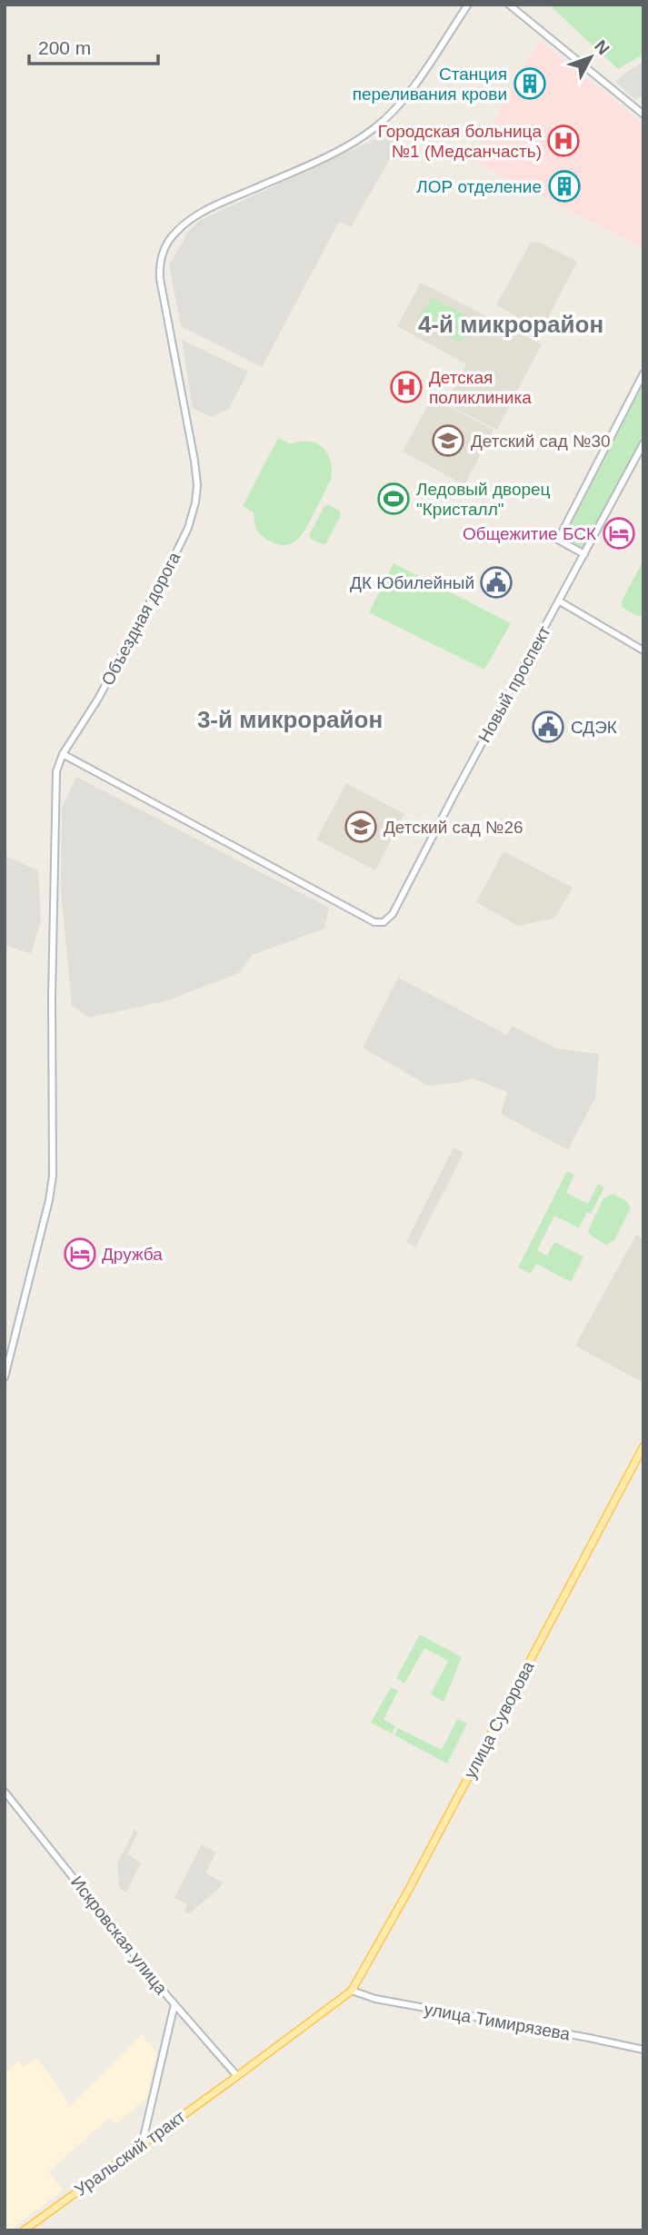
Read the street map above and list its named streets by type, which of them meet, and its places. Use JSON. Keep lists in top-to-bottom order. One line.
{"streets":{"main road":["Объездная дорога","Новый проспект","улица Суворова","Искровская улица","улица Тимирязева","Уральский тракт"]},"crossings":[["Объездная дорога","Новый проспект"],["улица Суворова","улица Тимирязева"],["улица Суворова","Уральский тракт"],["Искровская улица","Уральский тракт"],["улица Тимирязева","Уральский тракт"]],"districts":["4-й микрорайон","3-й микрорайон"],"places":{"building":["Станция переливания крови","ЛОР отделение"],"hospital":["Городская больница №1 (Медсанчасть)","Детская поликлиника"],"school or university":["Детский сад №30","Детский сад №26"],"sports":["Ледовый дворец \"Кристалл\""],"hotel":["Общежитие БСК","Дружба"],"public building":["ДК Юбилейный","СДЭК"]},"scale_bar":"200 m","north":"top right"}
